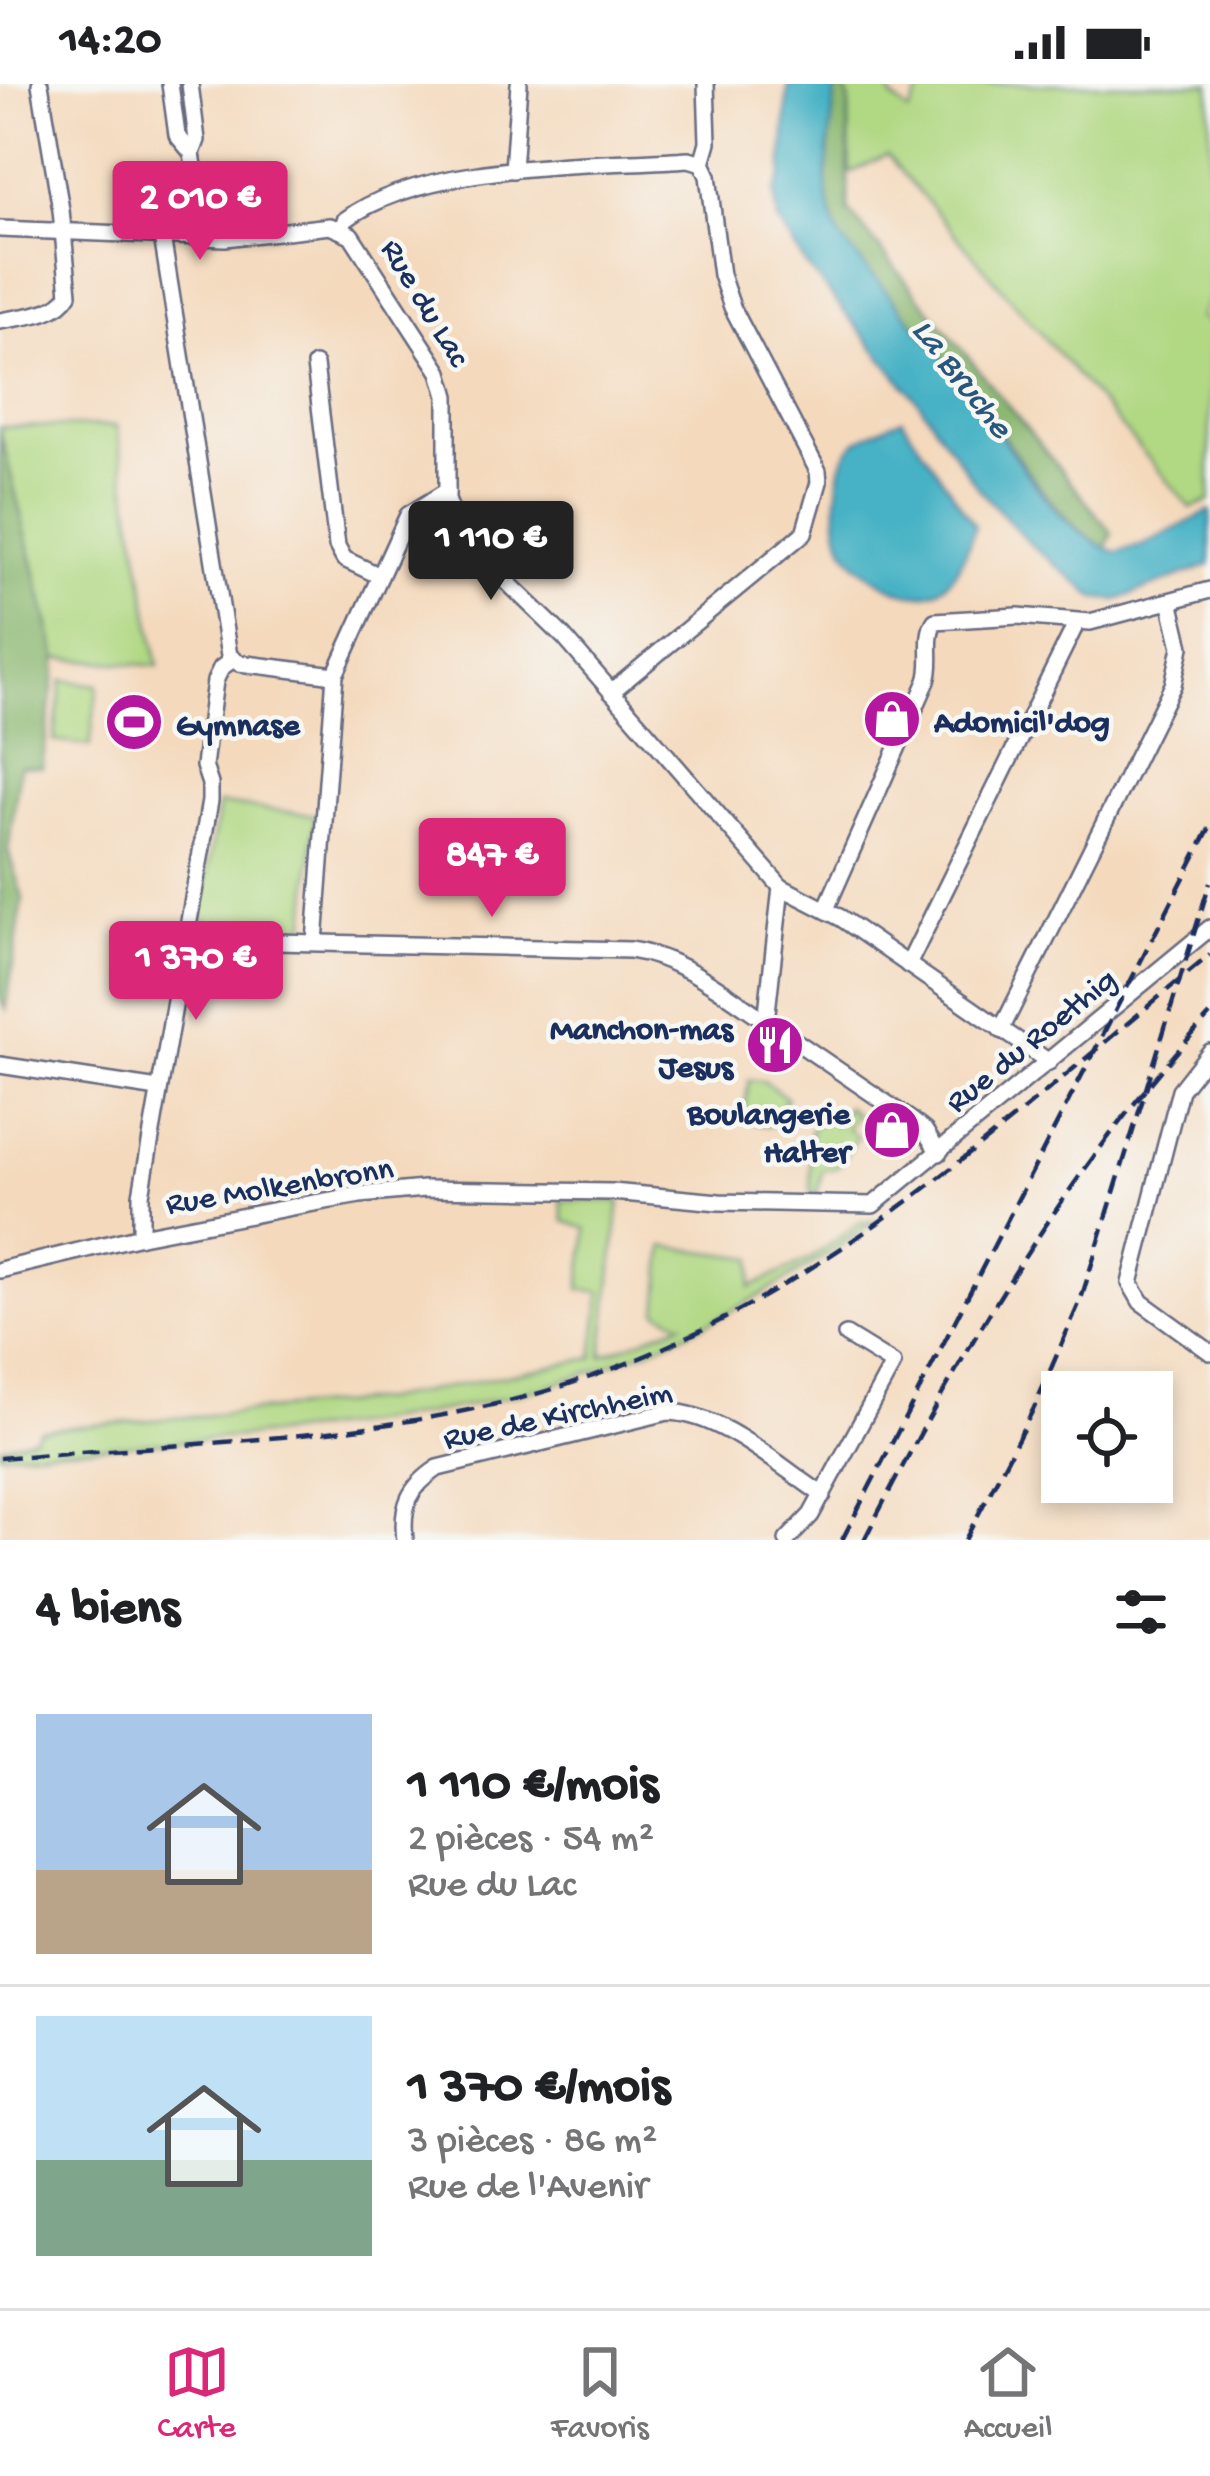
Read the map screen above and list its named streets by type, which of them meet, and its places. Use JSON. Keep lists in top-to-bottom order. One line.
{"streets":{"street":["Rue du Lac","Rue du Roethig","Rue Molkenbronn","Rue de Kirchheim"]},"crossings":[["Rue du Roethig","Rue Molkenbronn"]],"water":["La Bruche"],"places":{"shop":["Adomicil'dog","Boulangerie Halter"],"sports":["Gymnase"],"restaurant":["Manchon-mas Jesus"]},"page":{"status":"14:20","price":["2 010 €","1 110 €","847 €","1 370 €"],"heading":"4 biens","list":[{"name":"1 110 €/mois","note":"2 pièces · 54 m² · Rue du Lac"},{"name":"1 370 €/mois","note":"3 pièces · 86 m² · Rue de l'Avenir"}],"tabs":["Carte","Favoris","Accueil"]}}
